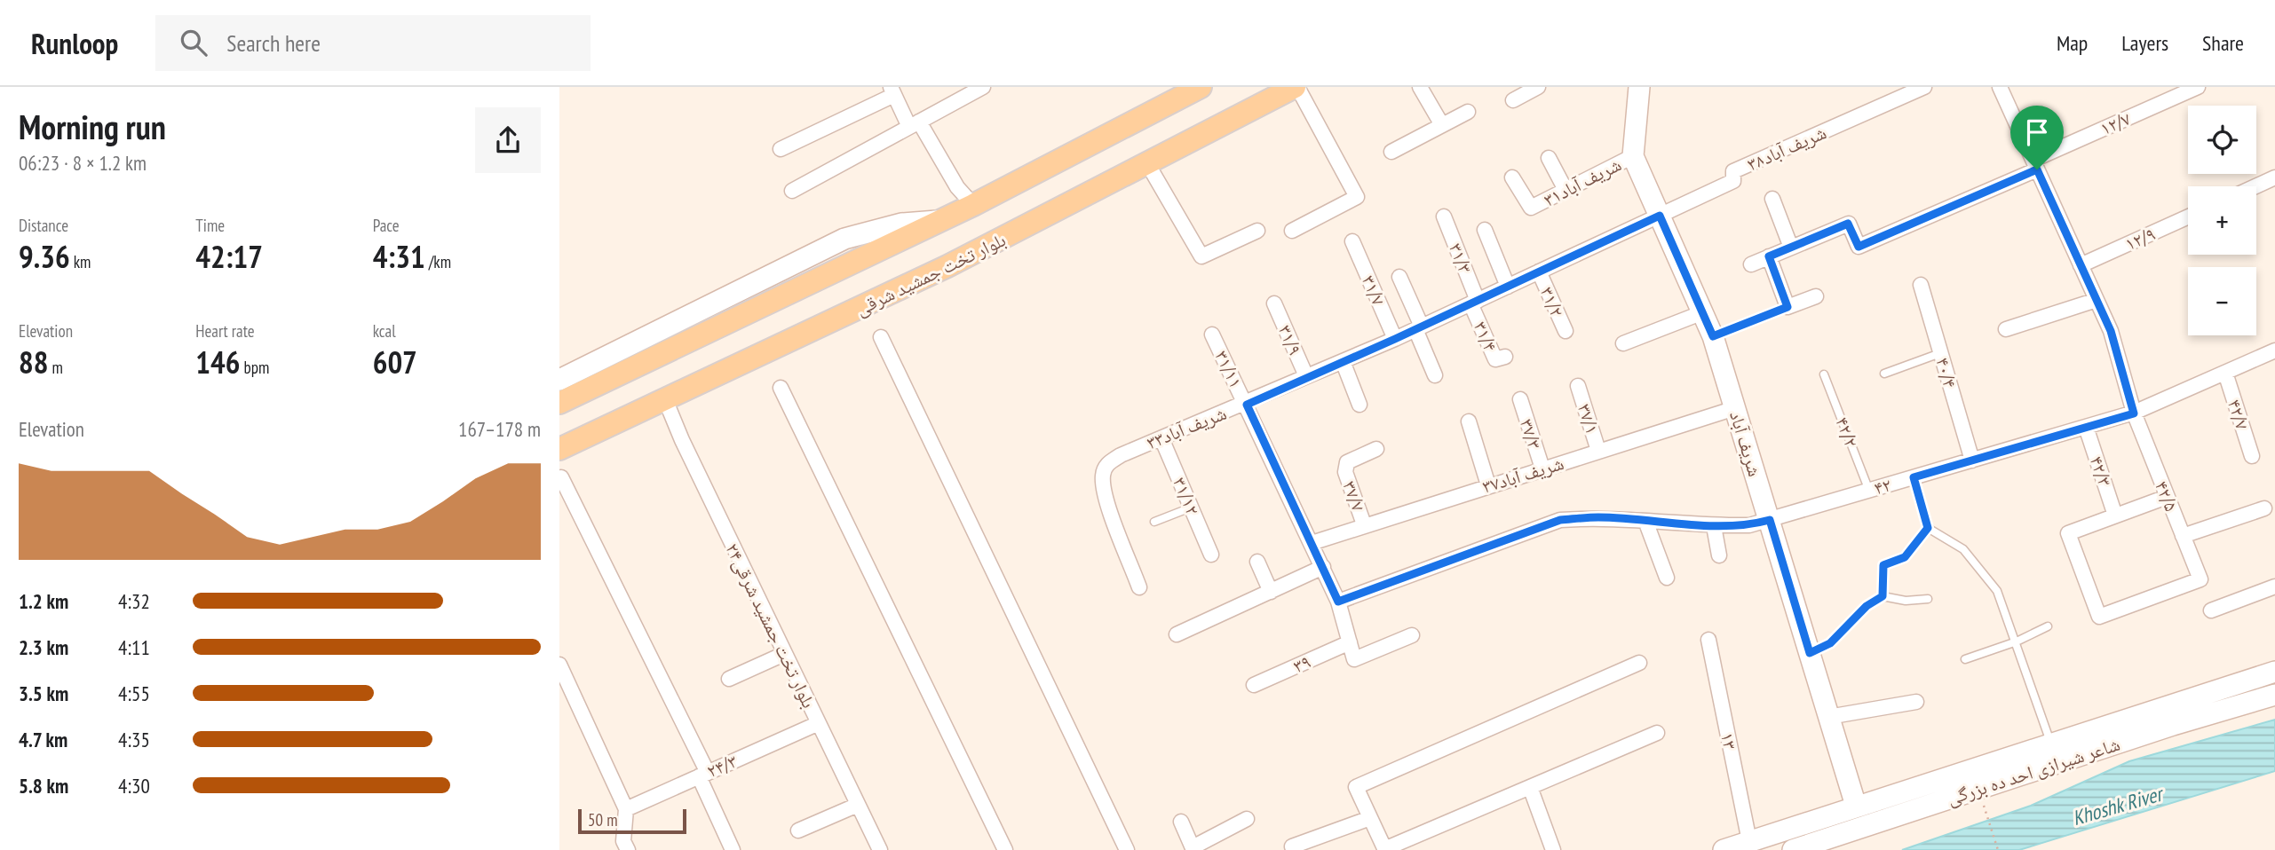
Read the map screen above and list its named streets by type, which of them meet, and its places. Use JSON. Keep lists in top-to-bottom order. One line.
{"streets":{"main road":["بلوار تخت جمشید شرقی"],"street":["۱۲/۷","شریف آباد۳۸","شریف آباد۳۱","۱۲/۹","۳۱/۳","۳۱/۷","۳۱/۲","۳۱/۴","۳۱/۹","۳۱/۱۱","۴۰/۴","۴۲/۷","۳۷/۱","شریف آباد۳۳","۳۷/۳","شریف آباد","۴۲/۳","شریف آباد۳۷","۴۲","۳۱/۱۲","۳۷/۷","۴۲/۵","بلوار تخت جمشید شرقی۲۴","۳۹","۱۳","۲۴/۳","شاعر شیرازی احد ده بزرگی"],"lane":["۴۲/۲"]},"crossings":[["۱۲/۷","۴۲/۵"],["شریف آباد۳۸","شریف آباد۳۳"],["شریف آباد۳۸","شریف آباد"],["شریف آباد۳۱","شریف آباد"],["۱۲/۹","۴۲/۵"],["۳۱/۳","۳۱/۴"],["۳۱/۳","شریف آباد۳۳"],["بلوار تخت جمشید شرقی","بلوار تخت جمشید شرقی۲۴"],["۳۱/۷","شریف آباد۳۳"],["۳۱/۲","شریف آباد۳۳"],["۳۱/۴","شریف آباد۳۳"],["۳۱/۹","شریف آباد۳۳"],["۳۱/۱۱","شریف آباد۳۳"],["۳۱/۱۱","شریف آباد۳۷"],["۳۱/۱۱","۴۲"],["۳۱/۱۱","۳۹"],["۴۰/۴","۴۲"],["۴۲/۷","۴۲"],["۳۷/۱","شریف آباد۳۷"],["شریف آباد۳۳","شریف آباد"],["شریف آباد۳۳","۳۱/۱۲"],["۴۲/۲","۴۲"],["۳۷/۳","شریف آباد۳۷"],["شریف آباد","شریف آباد۳۷"],["شریف آباد","۴۲"],["۴۲/۳","۴۲"],["۴۲/۳","۴۲/۵"],["شریف آباد۳۷","۳۷/۷"],["۴۲","۴۲/۵"],["بلوار تخت جمشید شرقی۲۴","۲۴/۳"]],"water":["Khoshk River"],"scale_bar":"50 m","page":{"header":"Runloop","search":"Search here","nav":["Map","Layers","Share"],"heading":["Morning run","06:23 · 8 × 1.2 km"],"map_buttons":["+","−"],"stats":[["Distance","9.36 km"],["Time","42:17"],["Pace","4:31 /km"],["Elevation","88 m"],["Heart rate","146 bpm"],["kcal","607"]],"chart":["Elevation","167–178 m"],"list":[{"name":"1.2 km","note":"4:32"},{"name":"2.3 km","note":"4:11"},{"name":"3.5 km","note":"4:55"},{"name":"4.7 km","note":"4:35"},{"name":"5.8 km","note":"4:30"}],"scale":"50 m"}}
